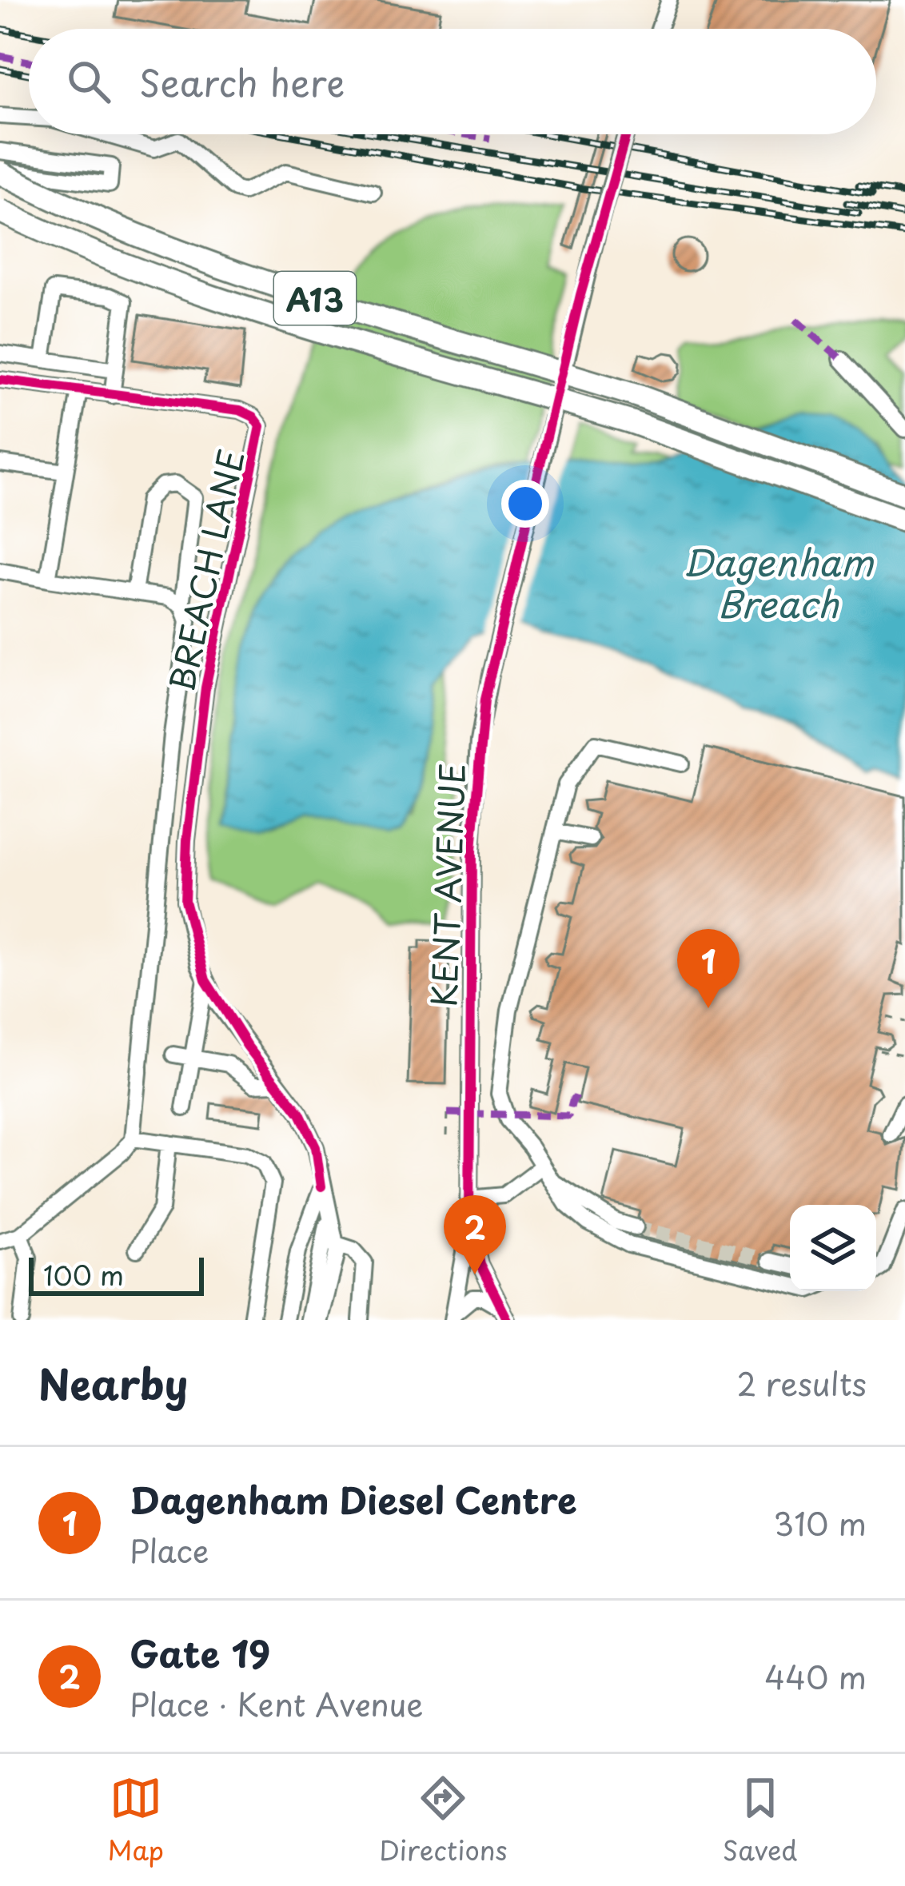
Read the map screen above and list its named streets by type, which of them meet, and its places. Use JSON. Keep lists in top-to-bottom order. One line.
{"streets":{"highway":["A13"],"street":["BREACH LANE","KENT AVENUE"]},"water":["Dagenham Breach"],"scale_bar":"100 m","page":{"search":"Search here","pins":["1","2"],"scale":"100 m","heading":["Nearby","2 results"],"list":[{"mark":"1","name":"Dagenham Diesel Centre","note":"Place","value":"310 m"},{"mark":"2","name":"Gate 19","note":"Place · Kent Avenue","value":"440 m"}],"nav":["Map","Directions","Saved"]}}
